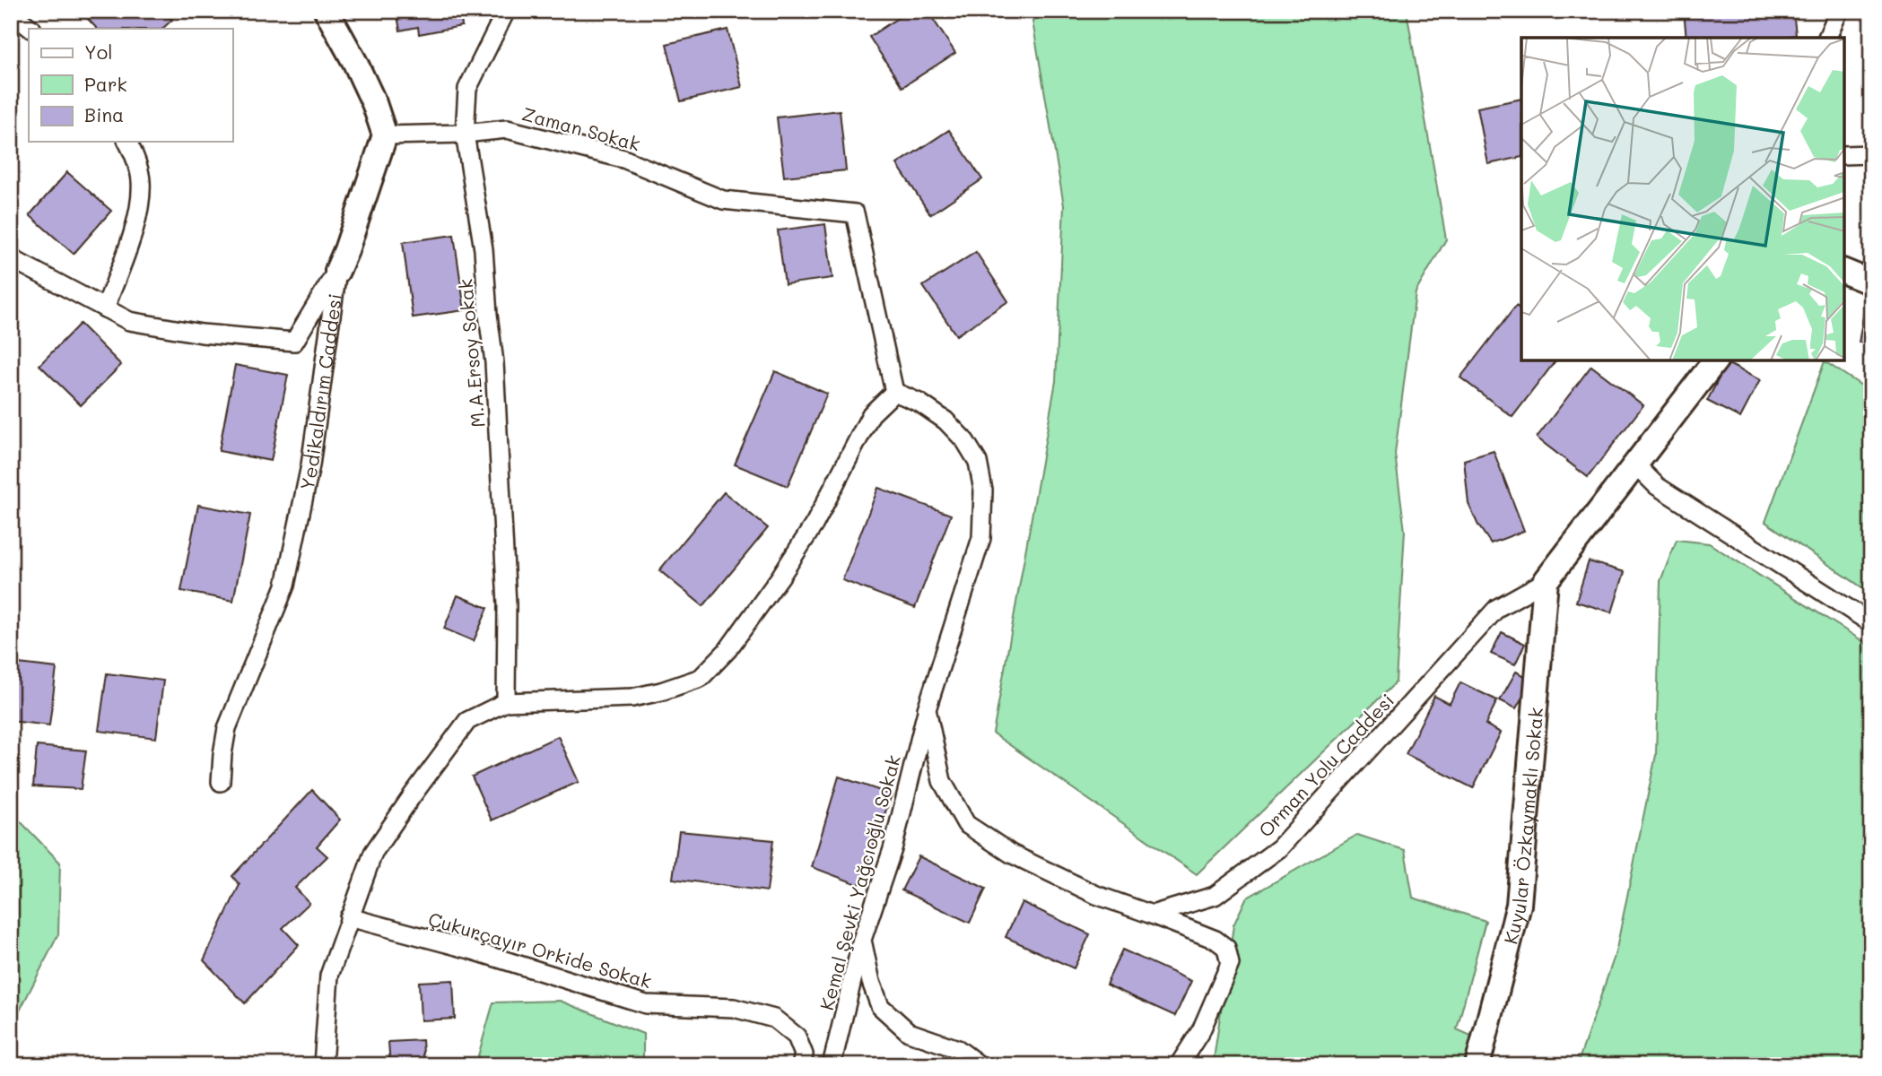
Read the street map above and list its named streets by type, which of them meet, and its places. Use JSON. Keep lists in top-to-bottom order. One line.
{"streets":{"street":["Zaman Sokak","M.A.Ersoy Sokak","Yedikaldırım Caddesi","Orman Yolu Caddesi","Kuyular Özkaymaklı Sokak","Kemal Şevki Yağcıoğlu Sokak","Çukurçayır Orkide Sokak"]},"crossings":[["Zaman Sokak","M.A.Ersoy Sokak"],["Zaman Sokak","Yedikaldırım Caddesi"],["Orman Yolu Caddesi","Kuyular Özkaymaklı Sokak"]],"legend":["Yol","Park","Bina"]}
